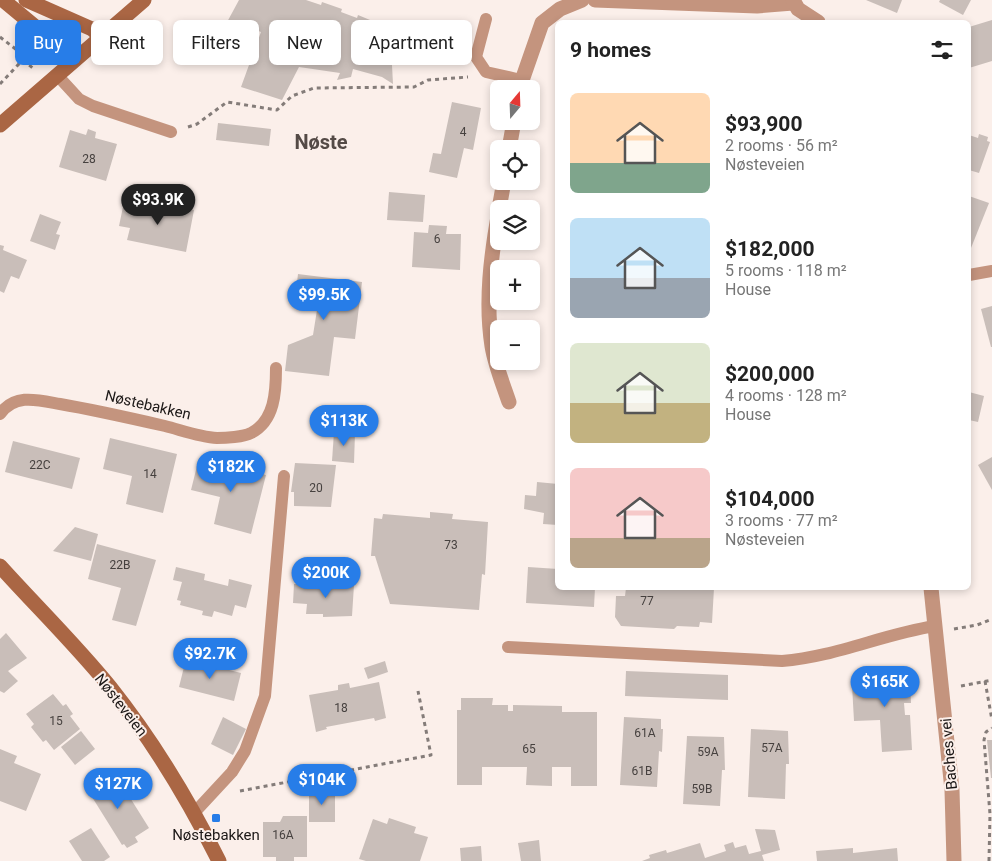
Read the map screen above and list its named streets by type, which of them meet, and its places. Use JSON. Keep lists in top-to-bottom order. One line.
{"streets":{"main road":["Nøsteveien"],"street":["Baches vei"],"lane":["Nøstebakken"]},"districts":["Nøste"],"places":{"transit":["Nøstebakken"]},"house_numbers":["4","28","6","22C","14","20","73","22B","77","18","15","61A","57A","65","59A","61B","59B","16A"],"north":"top","page":{"chip":["Buy","Rent","Filters","New","Apartment"],"heading":"9 homes","map_buttons":["+","−"],"list":[{"name":"$93,900","note":"2 rooms · 56 m² · Nøsteveien"},{"name":"$182,000","note":"5 rooms · 118 m² · House"},{"name":"$200,000","note":"4 rooms · 128 m² · House"},{"name":"$104,000","note":"3 rooms · 77 m² · Nøsteveien"}],"price":["$93.9K","$99.5K","$113K","$182K","$200K","$92.7K","$165K","$104K","$127K"]}}
